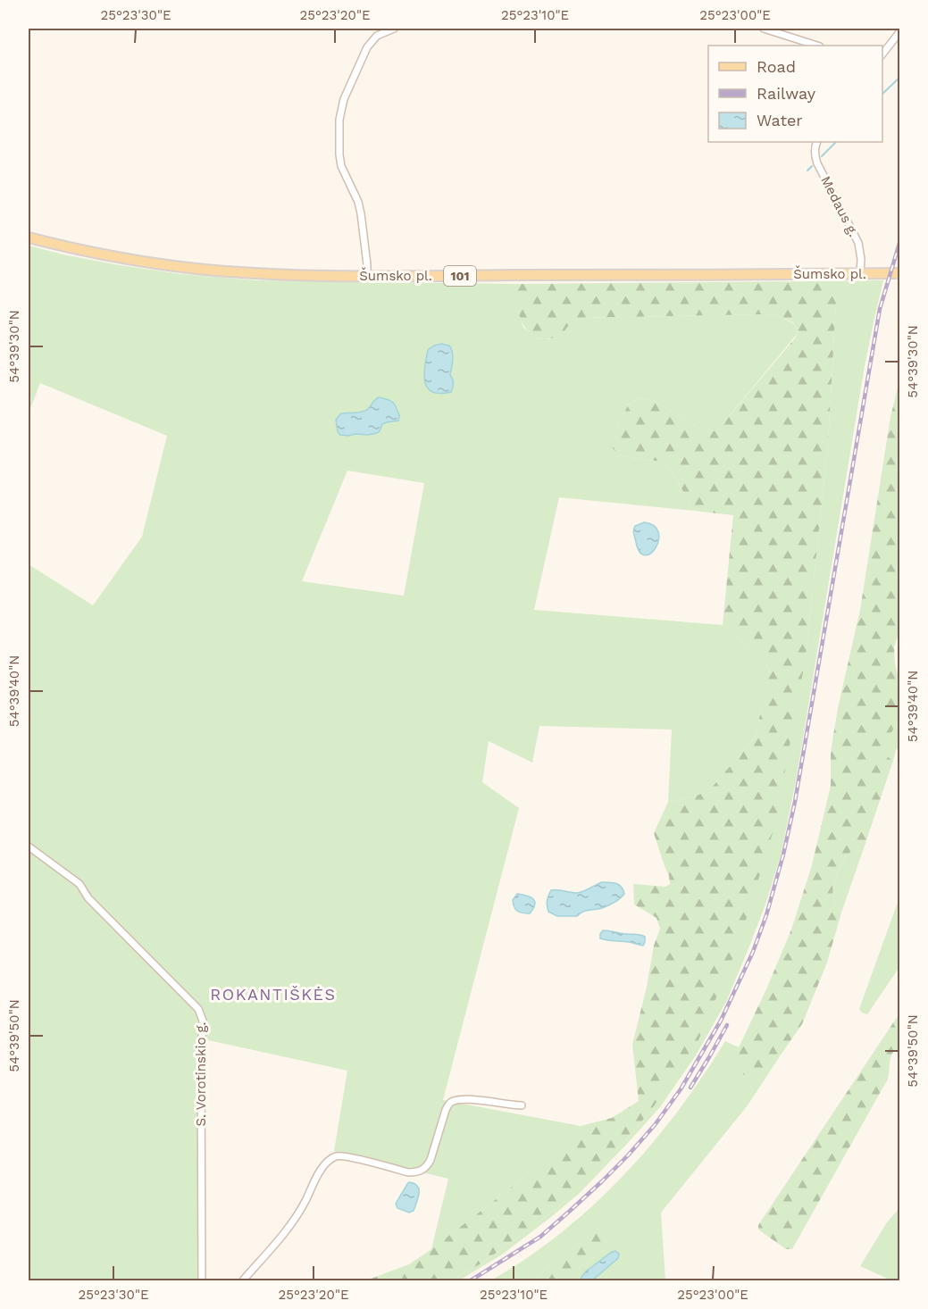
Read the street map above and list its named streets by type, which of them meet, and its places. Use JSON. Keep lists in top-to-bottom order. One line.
{"streets":{"main road":["Šumsko pl.","101"],"street":["Medaus g.","S. Vorotinskio g."]},"crossings":[["Medaus g.","Šumsko pl."]],"districts":["ROKANTIŠKĖS"],"legend":["Road","Railway","Water"],"coordinates":["25°23'30\"E","25°23'20\"E","25°23'10\"E","25°23'00\"E","54°39'30\"N","54°39'40\"N","54°39'50\"N"]}
